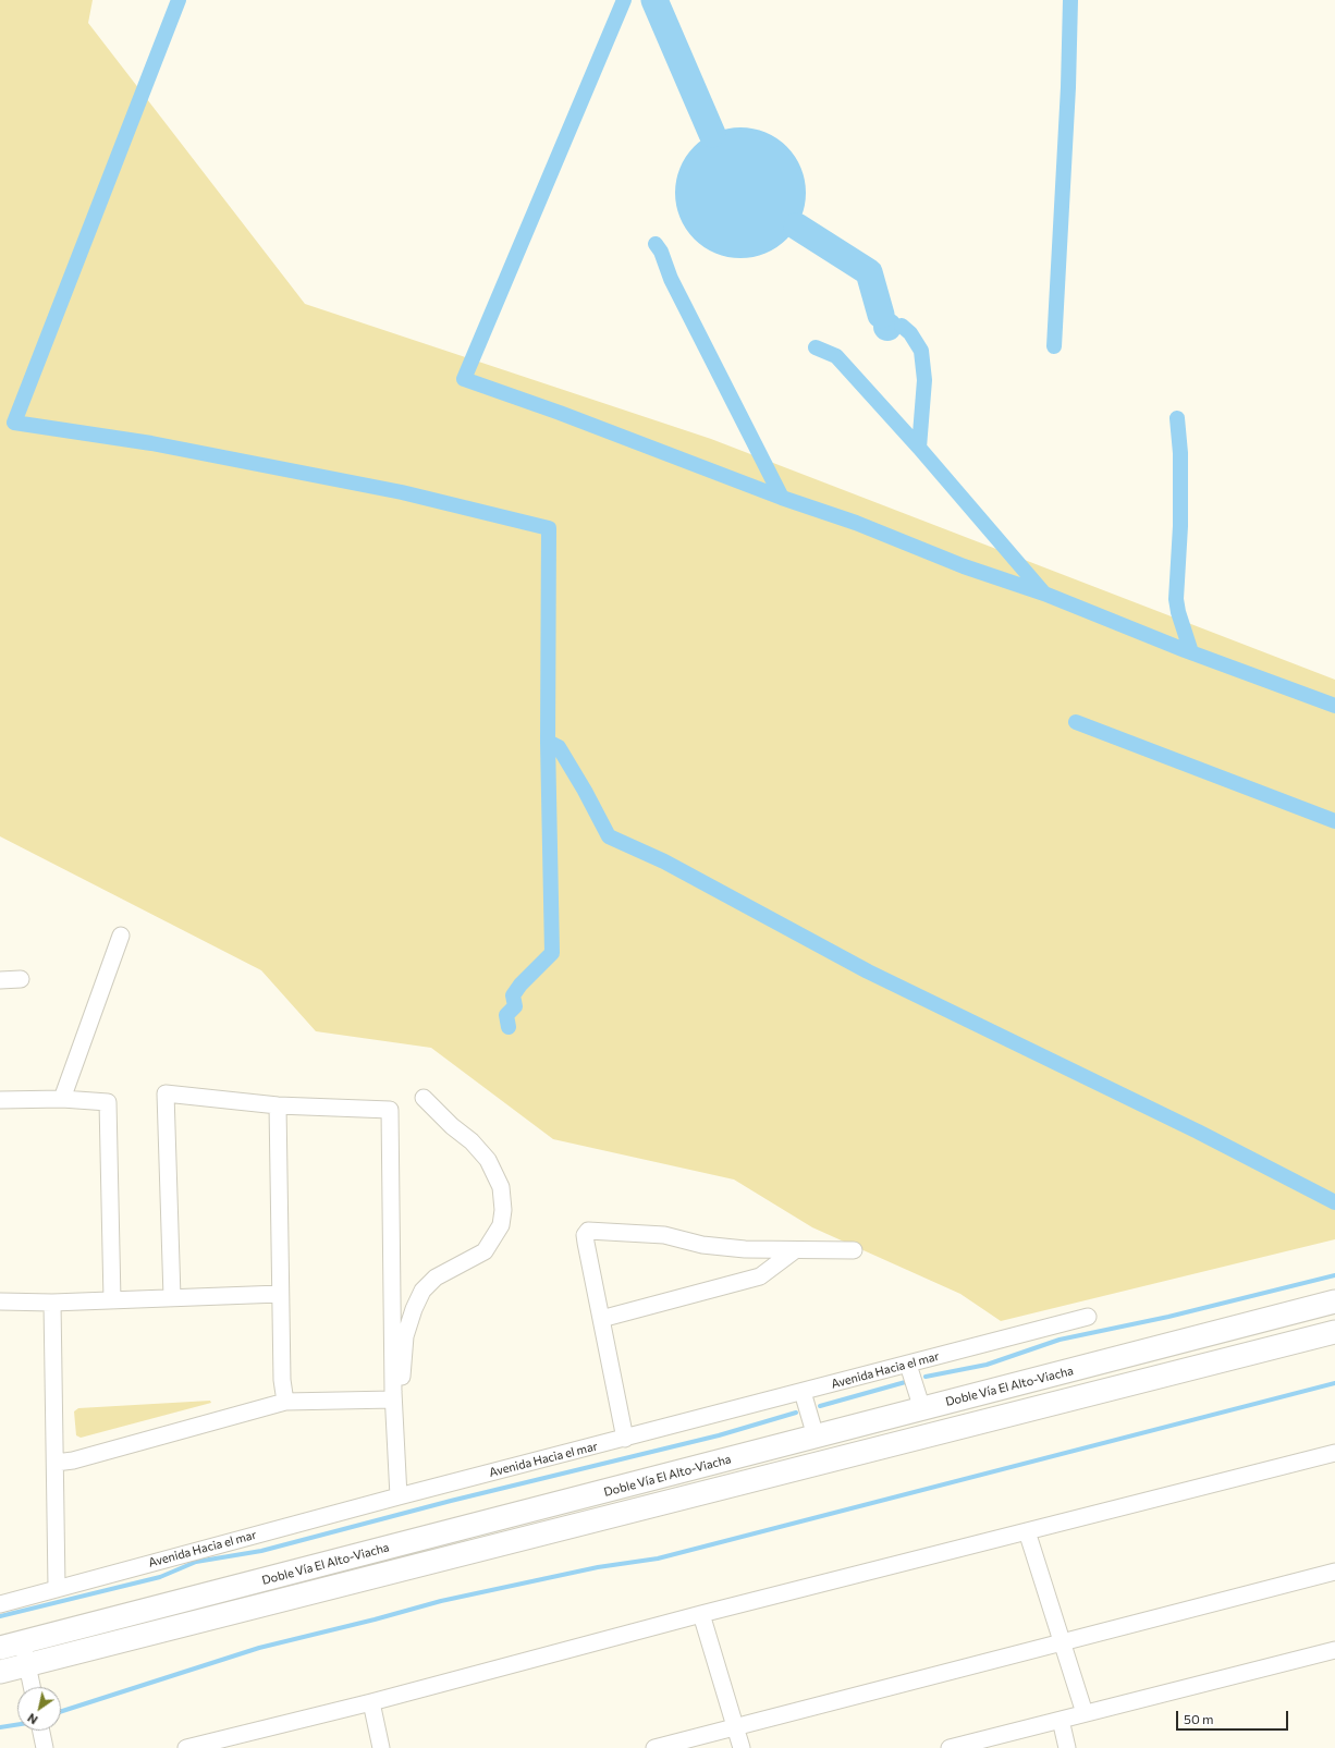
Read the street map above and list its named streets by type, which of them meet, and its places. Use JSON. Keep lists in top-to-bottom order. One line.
{"streets":{"highway":["Doble Vía El Alto-Viacha"],"street":["Avenida Hacia el mar"]},"scale_bar":"50 m","north":"bottom left"}
